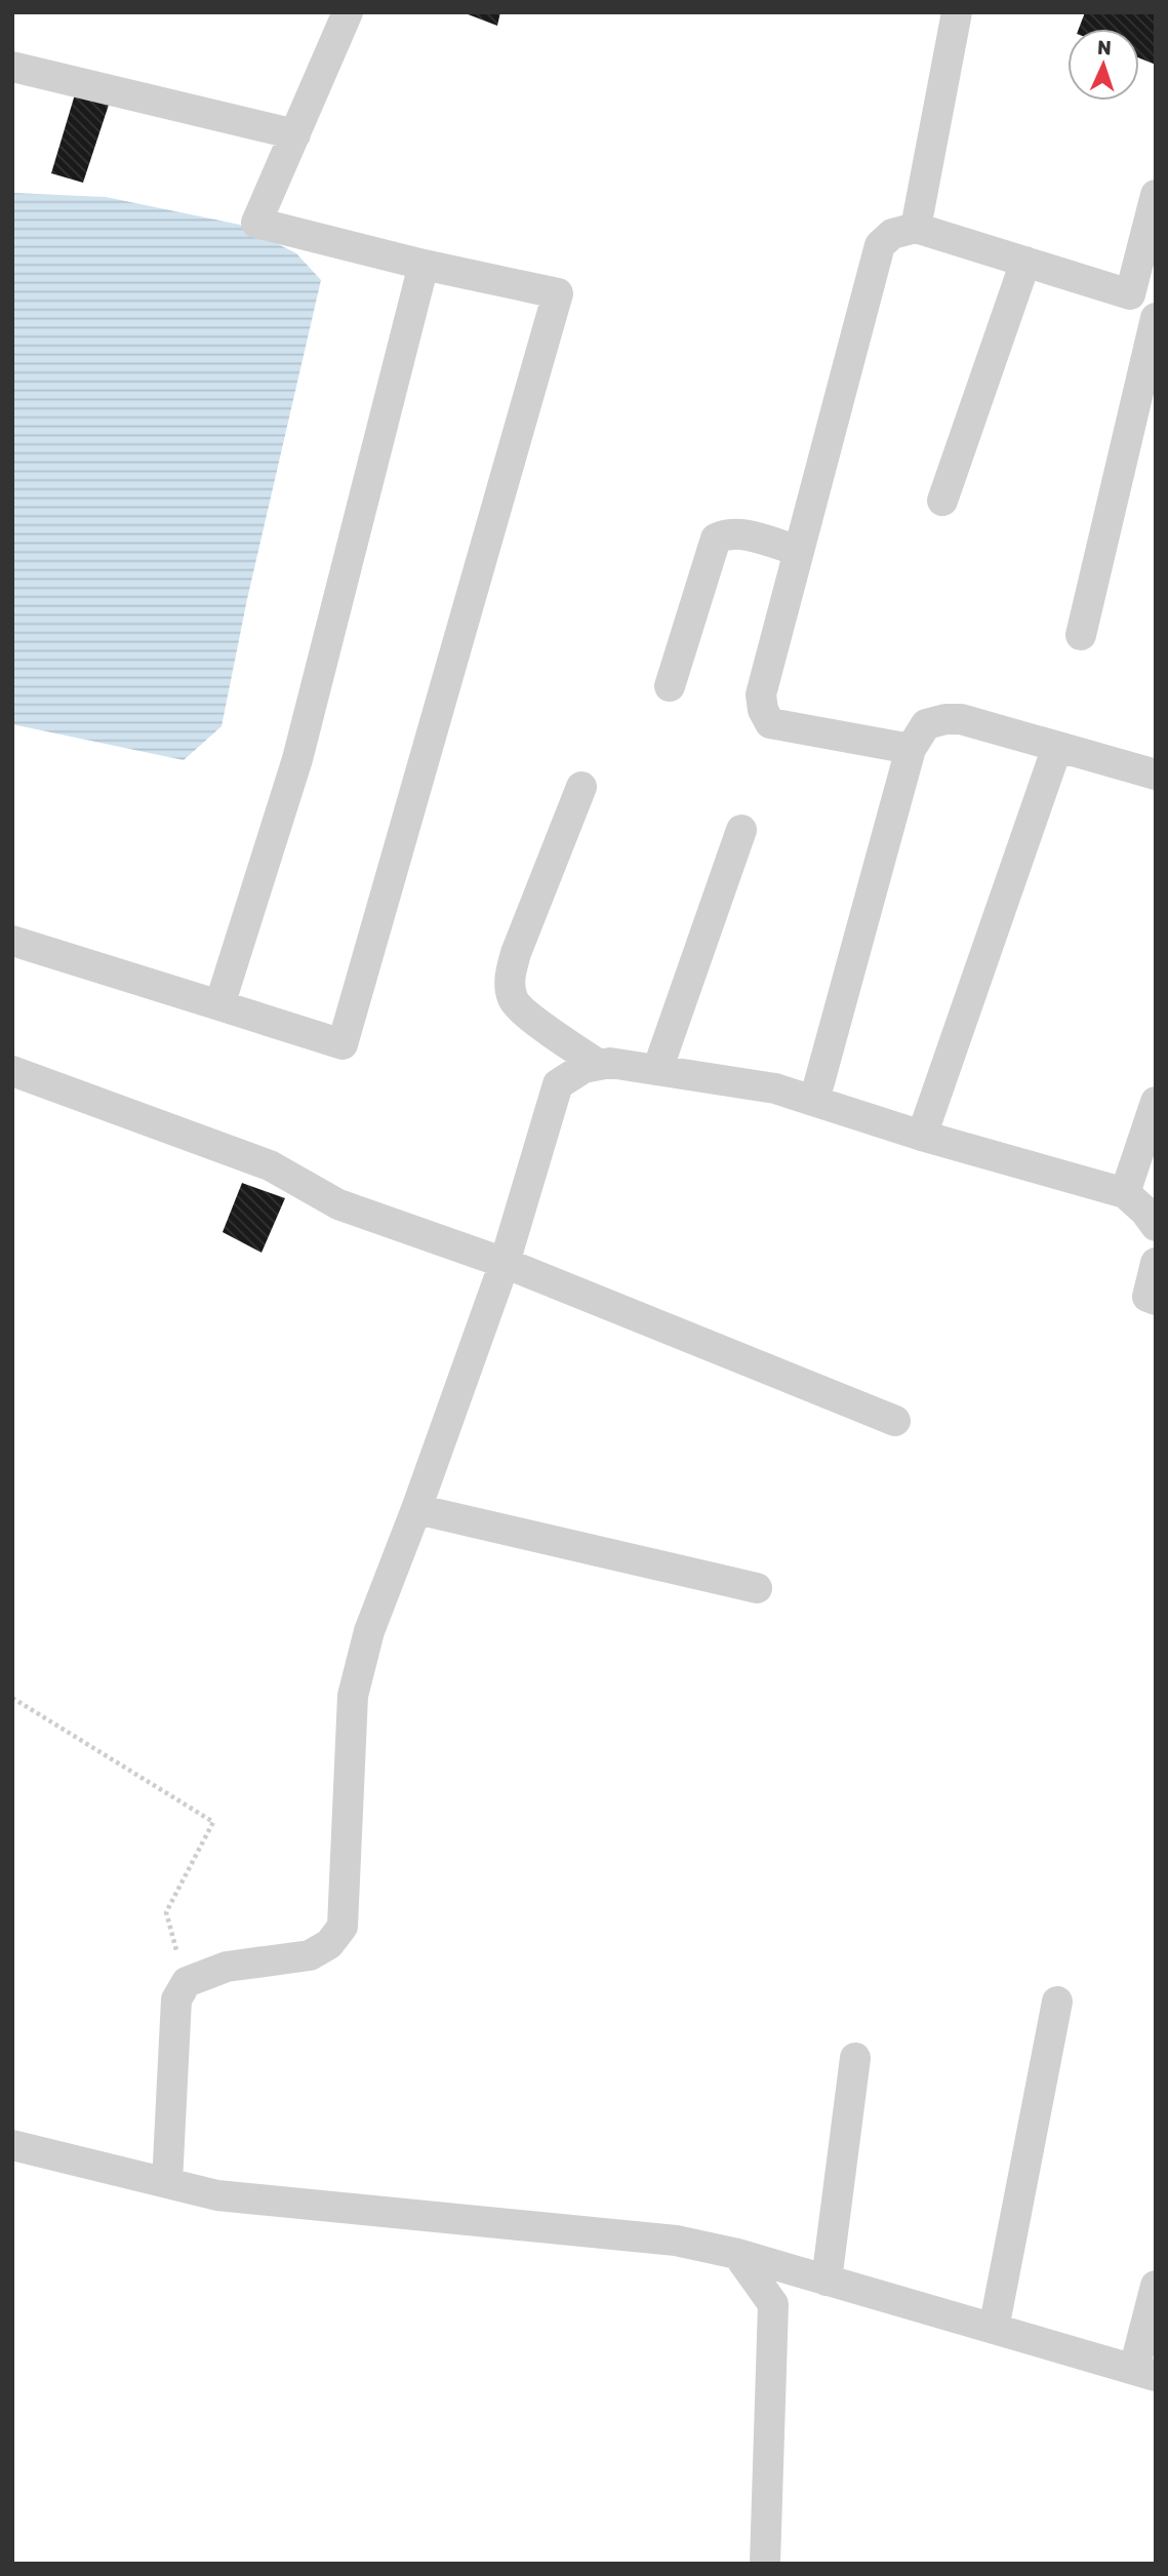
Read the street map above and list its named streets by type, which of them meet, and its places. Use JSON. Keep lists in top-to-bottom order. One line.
{"north":"top"}
